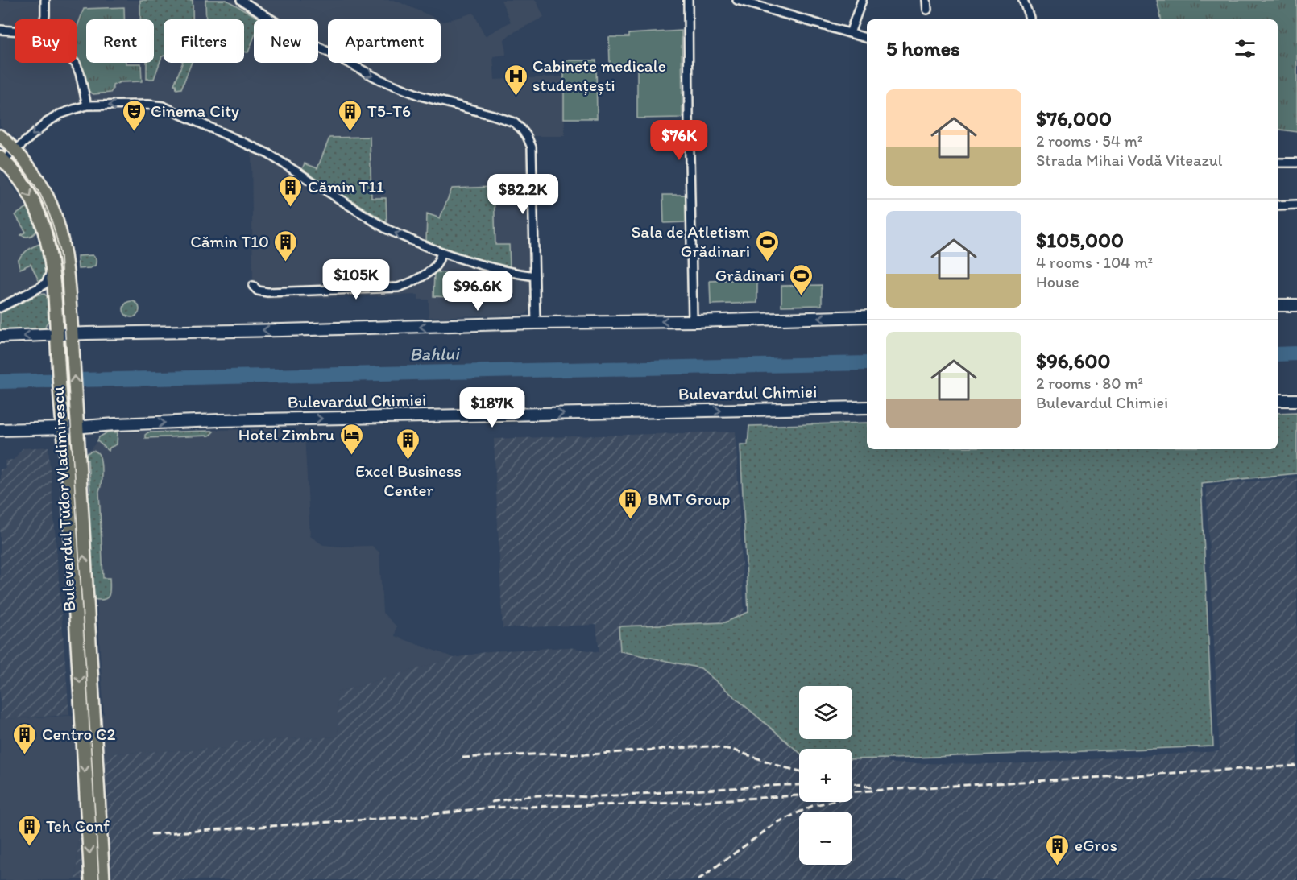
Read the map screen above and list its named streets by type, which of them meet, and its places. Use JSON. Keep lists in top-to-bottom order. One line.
{"streets":{"main road":["Bulevardul Chimiei","Bulevardul Tudor Vladimirescu"]},"crossings":[["Bulevardul Chimiei","Bulevardul Tudor Vladimirescu"]],"water":["Bahlui"],"places":{"hospital":["Cabinete medicale studențești"],"theatre":["Cinema City"],"building":["T5-T6","Cămin T11","Cămin T10","Excel Business Center","BMT Group","Centro C2","Teh Conf","eGros"],"sports":["Sala de Atletism Grădinari","Grădinari"],"hotel":["Hotel Zimbru"]},"page":{"chip":["Buy","Rent","Filters","New","Apartment"],"heading":"5 homes","list":[{"name":"$76,000","note":"2 rooms · 54 m² · Strada Mihai Vodă Viteazul"},{"name":"$105,000","note":"4 rooms · 104 m² · House"},{"name":"$96,600","note":"2 rooms · 80 m² · Bulevardul Chimiei"}],"price":["$76K","$82.2K","$105K","$96.6K","$187K"],"map_buttons":["+","−"]}}
